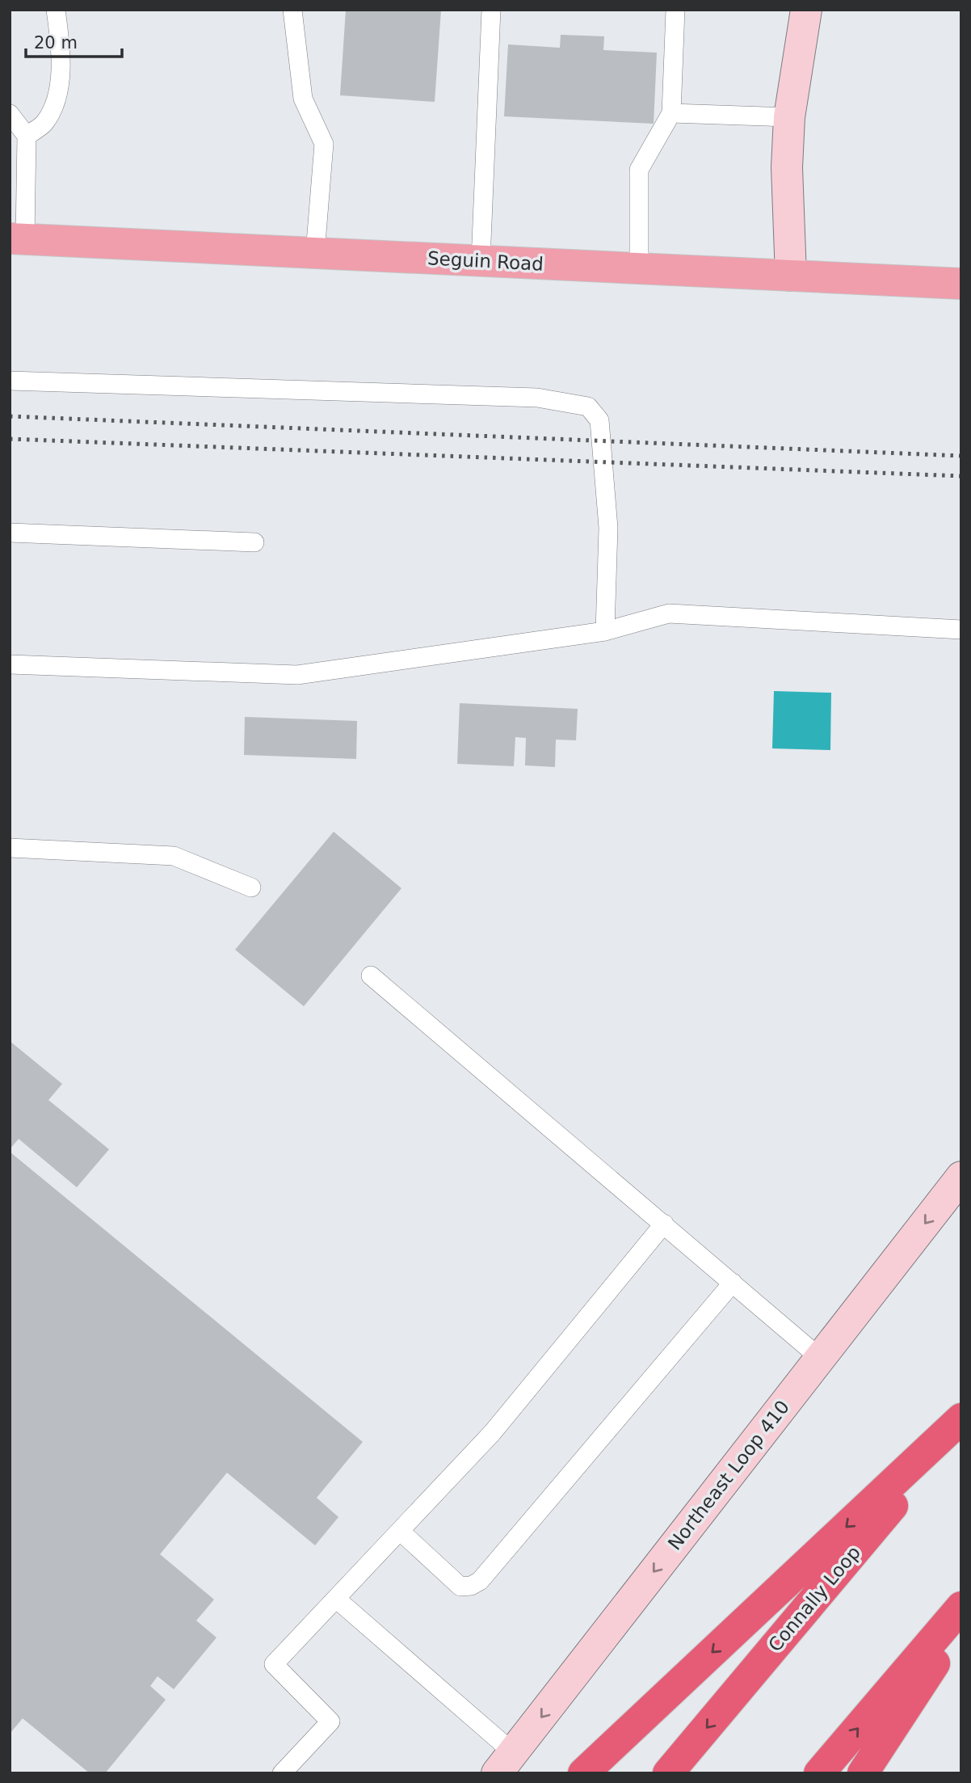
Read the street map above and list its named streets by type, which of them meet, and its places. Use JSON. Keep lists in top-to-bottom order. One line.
{"streets":{"highway":["Connally Loop"],"main road":["Seguin Road"],"street":["Northeast Loop 410"]},"one_way":["Northeast Loop 410"],"scale_bar":"20 m"}
